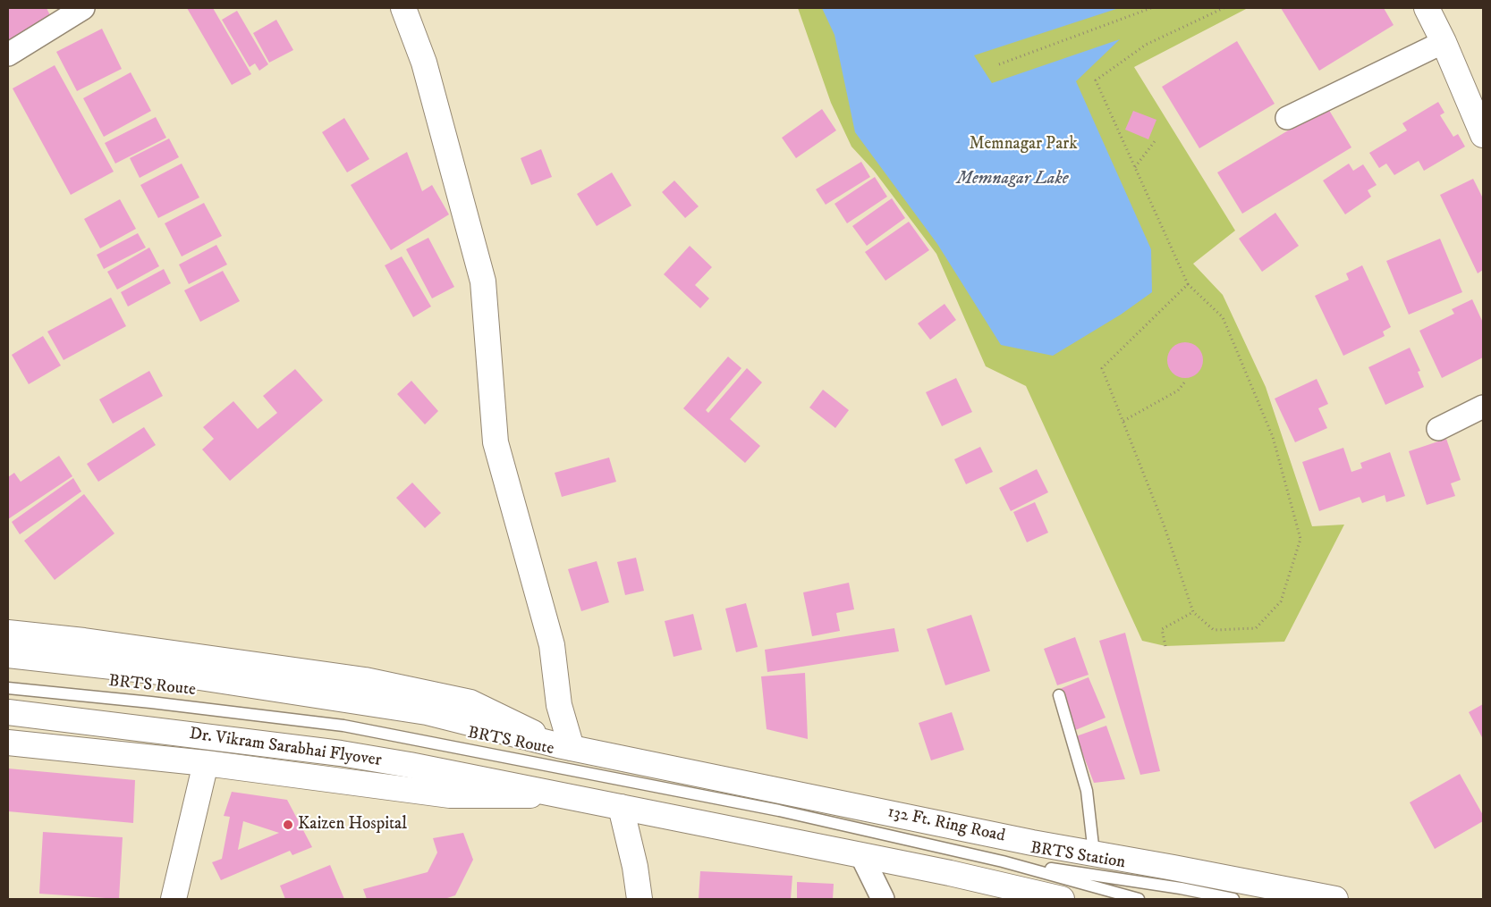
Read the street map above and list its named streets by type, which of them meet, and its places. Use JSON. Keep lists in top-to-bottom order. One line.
{"streets":{"main road":["Dr. Vikram Sarabhai Flyover","132 Ft. Ring Road"],"lane":["BRTS Route","BRTS Station"]},"crossings":[["BRTS Route","BRTS Station"]],"water":["Memnagar Lake"],"parks":["Memnagar Park"],"places":["Kaizen Hospital"]}
